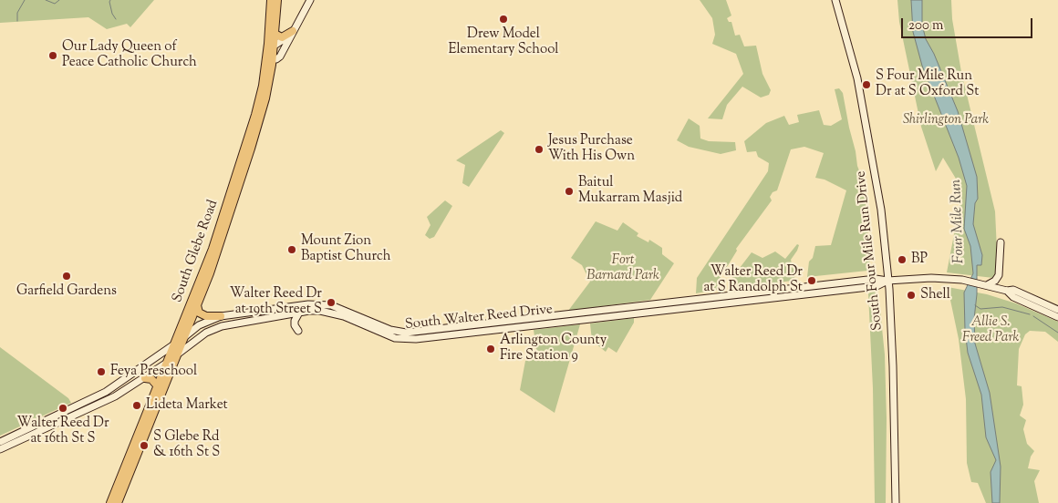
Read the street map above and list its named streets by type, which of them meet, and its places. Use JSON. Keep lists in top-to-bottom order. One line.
{"streets":{"main road":["South Four Mile Run Drive","South Glebe Road","South Walter Reed Drive"]},"crossings":[["South Four Mile Run Drive","South Walter Reed Drive"],["South Glebe Road","South Walter Reed Drive"]],"water":["Four Mile Run"],"parks":["Shirlington Park","Fort Barnard Park","Allie S. Freed Park"],"places":["Drew Model Elementary School","Our Lady Queen of Peace Catholic Church","S Four Mile Run Dr at S Oxford St","Jesus Purchase With His Own","Baitul Mukarram Masjid","Mount Zion Baptist Church","BP","Garfield Gardens","Walter Reed Dr at S Randolph St","Shell","Walter Reed Dr at 19th Street S","Arlington County Fire Station 9","Feya Preschool","Lideta Market","Walter Reed Dr at 16th St S","S Glebe Rd & 16th St S"],"scale_bar":"200 m"}
